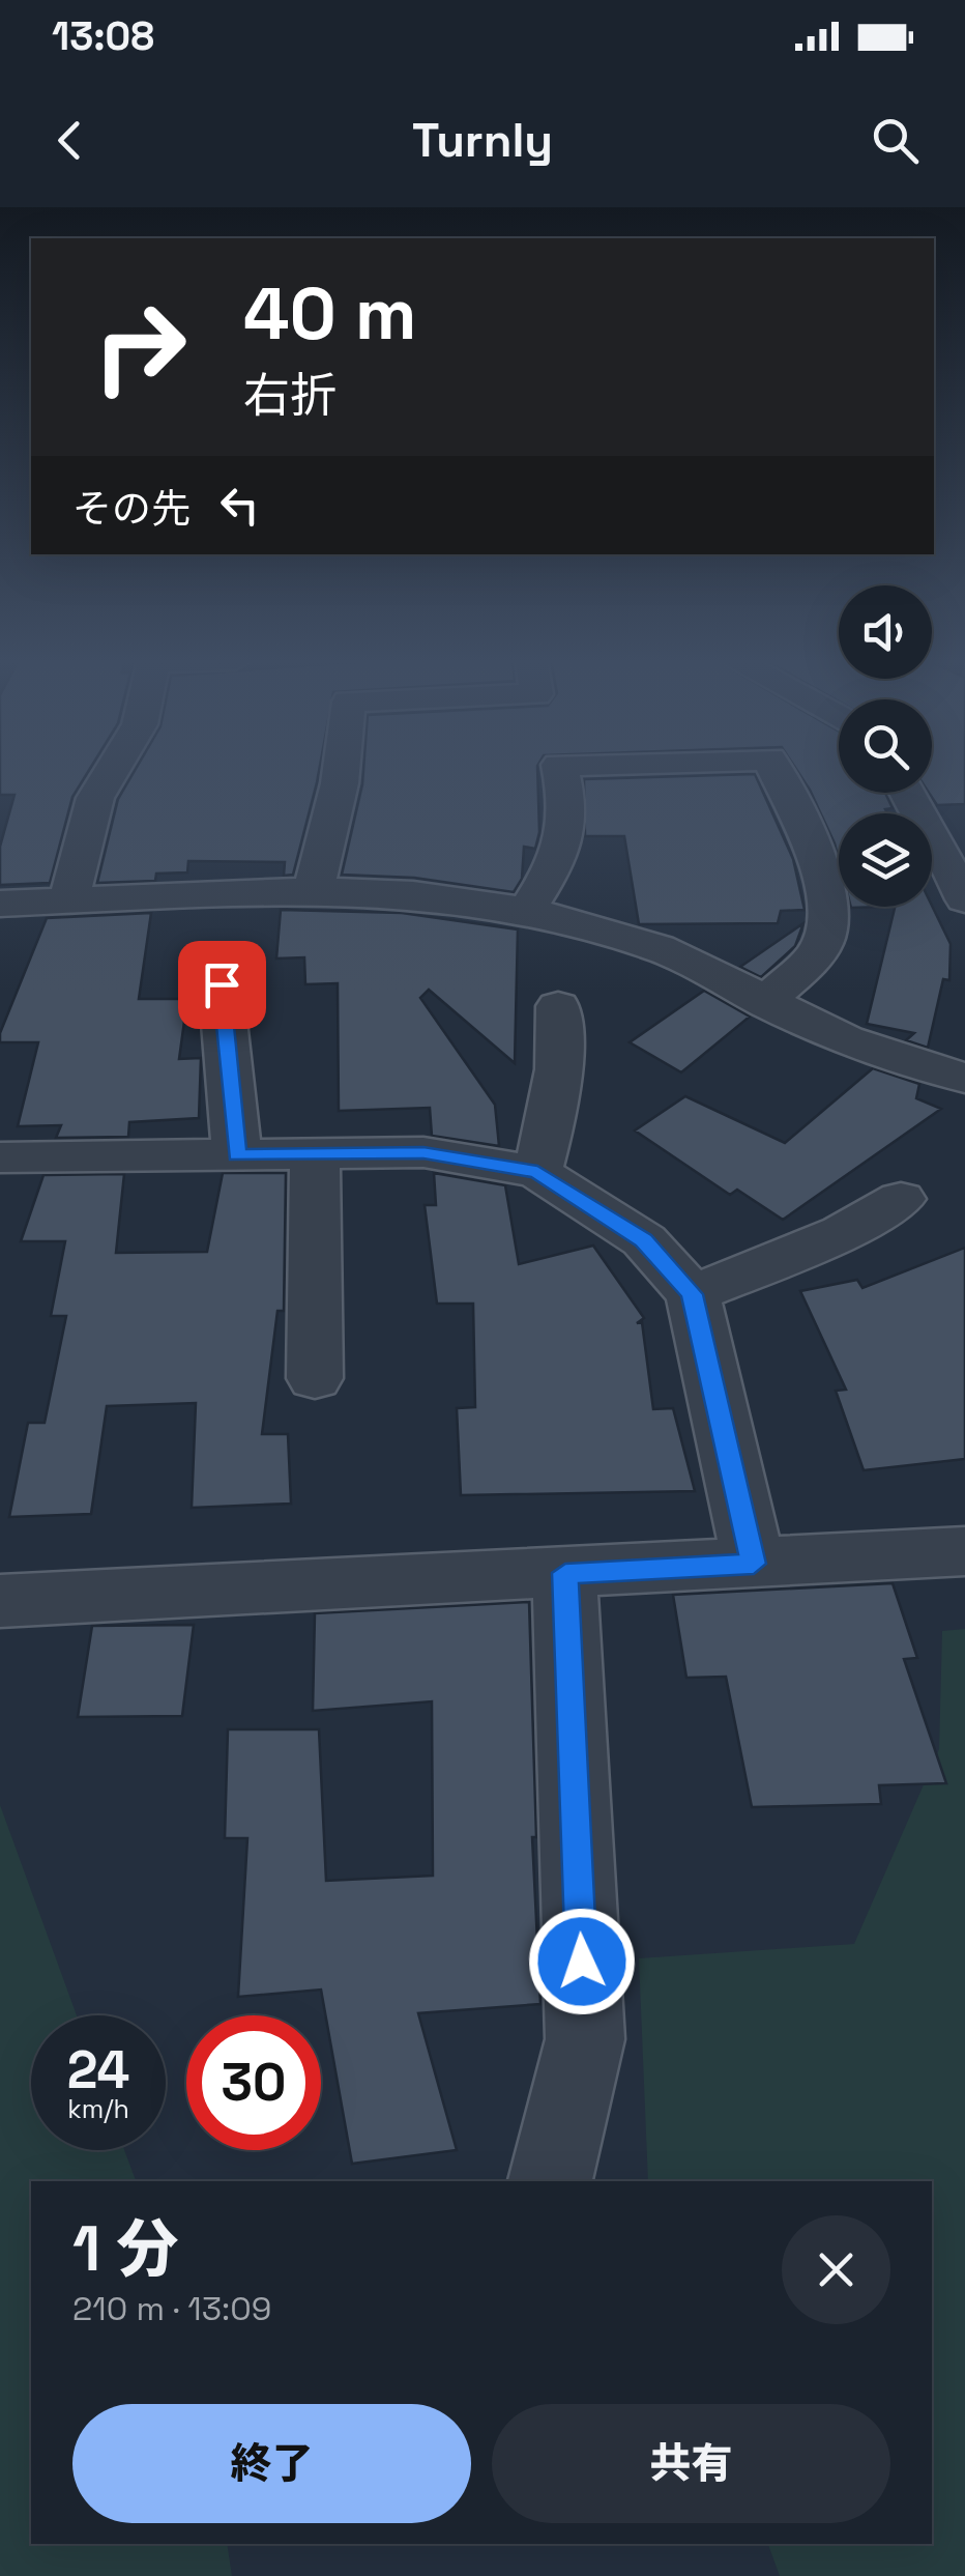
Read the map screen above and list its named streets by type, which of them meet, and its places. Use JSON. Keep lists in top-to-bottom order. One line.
{"page":{"status":"13:08","header":"Turnly","turn":["40 m","右折"],"then":"その先","speed":"24 km/h","limit":"30","heading":["1 分","210 m · 13:09"],"buttons":["終了","共有"]}}
